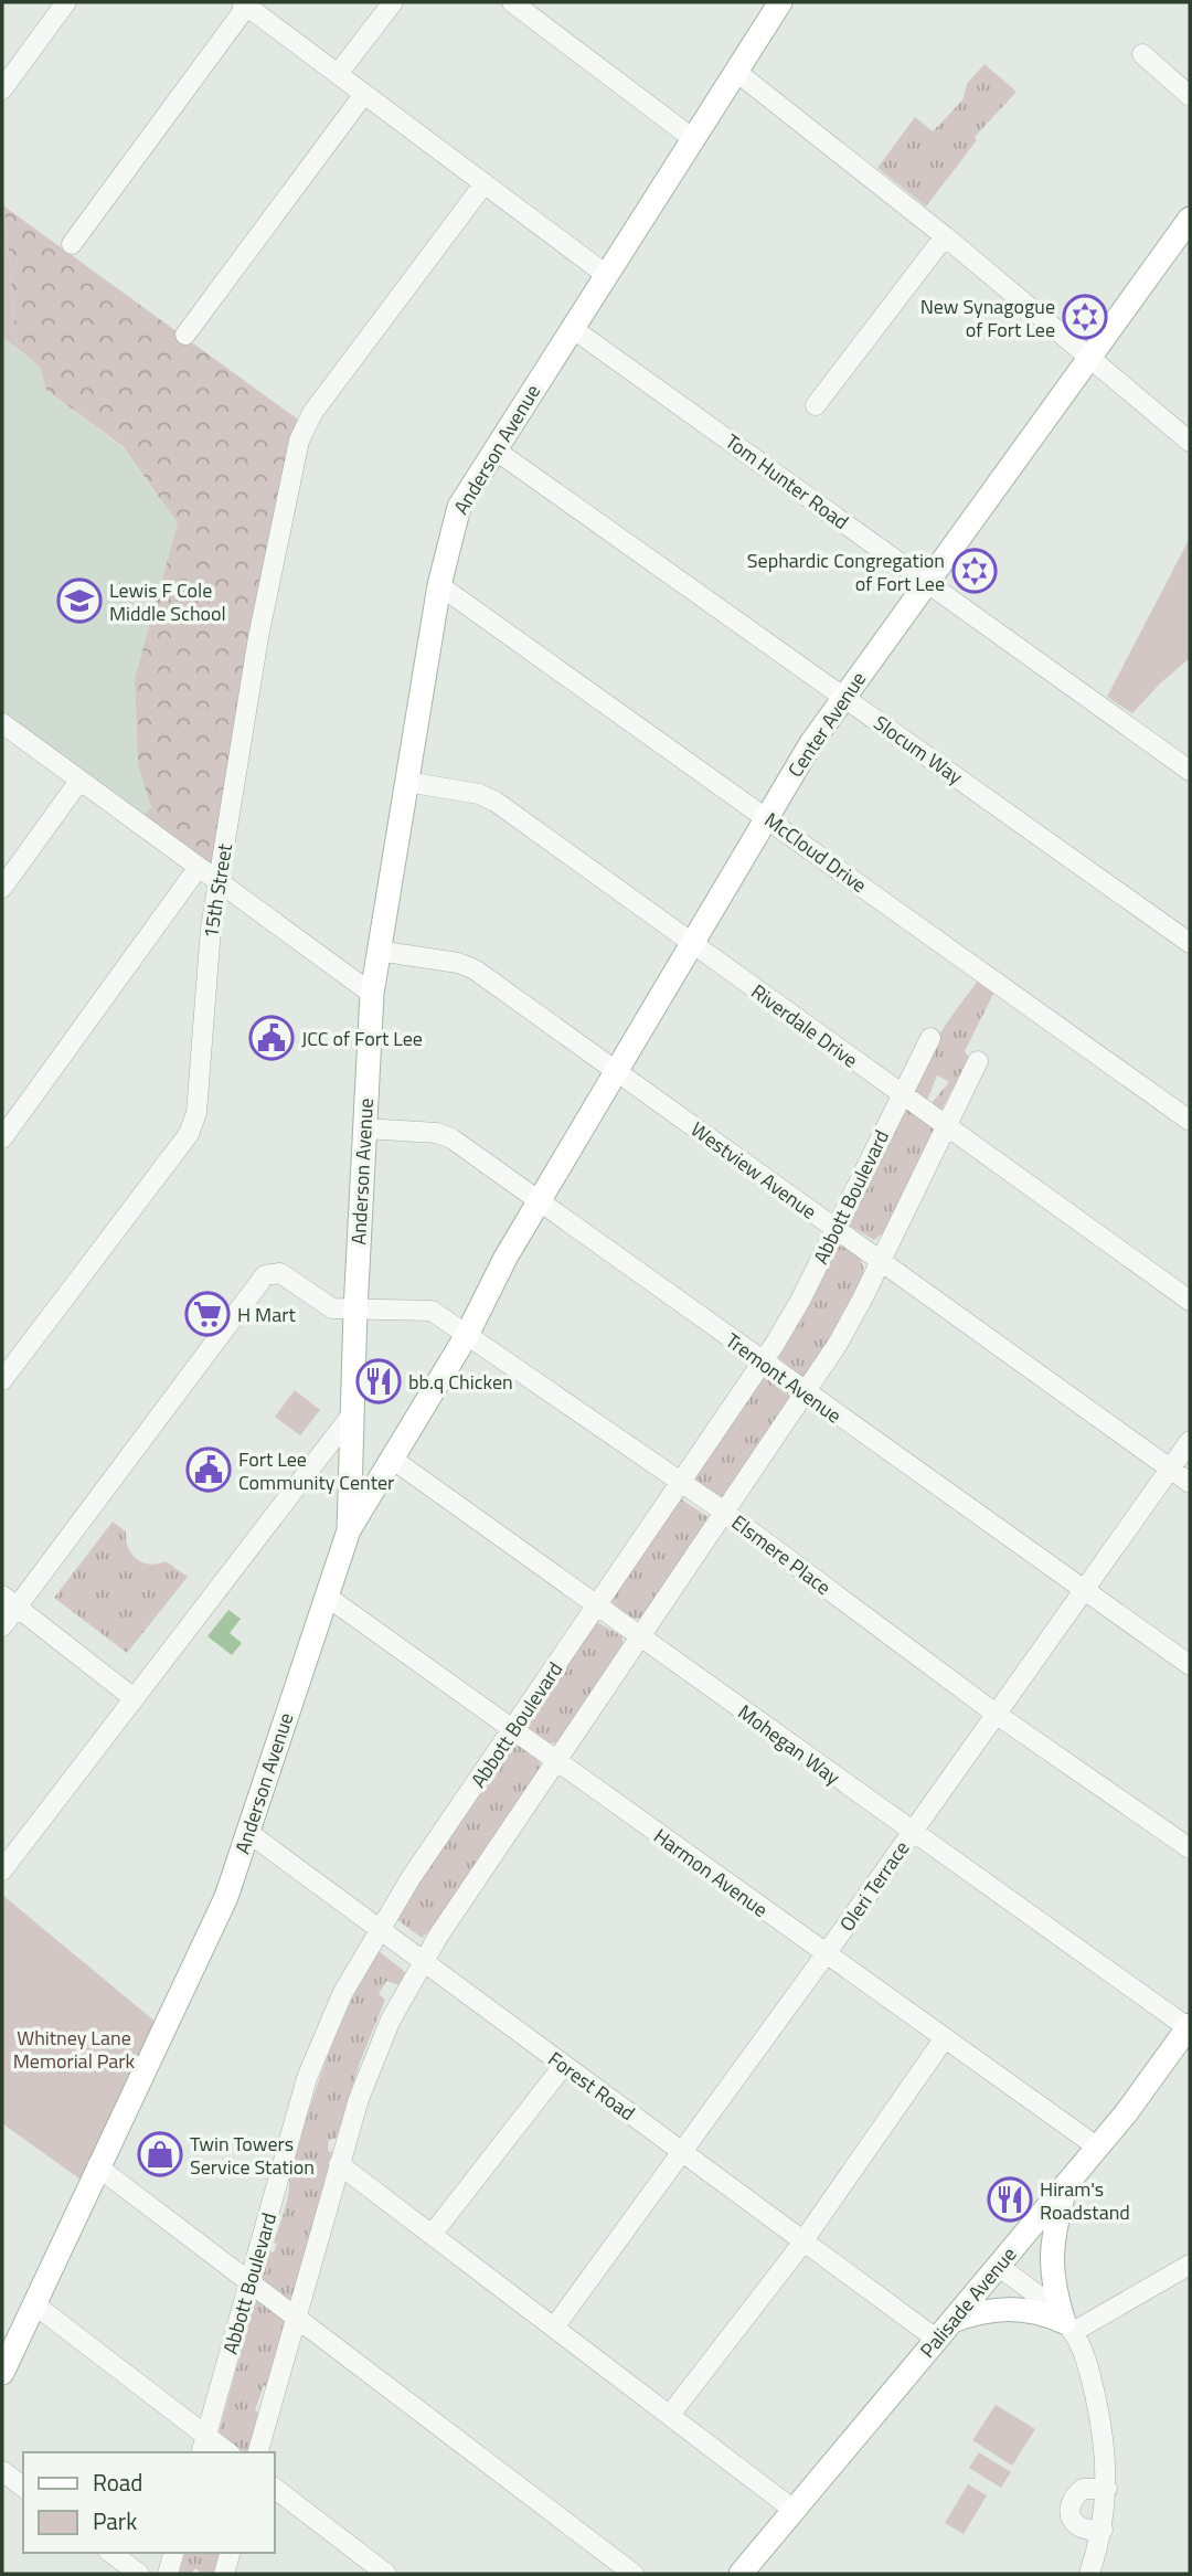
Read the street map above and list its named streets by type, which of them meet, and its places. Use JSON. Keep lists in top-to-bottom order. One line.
{"streets":{"main road":["Anderson Avenue","Center Avenue","Palisade Avenue"],"street":["Tom Hunter Road","Slocum Way","McCloud Drive","15th Street","Riverdale Drive","Westview Avenue","Abbott Boulevard","Tremont Avenue","Elsmere Place","Mohegan Way","Harmon Avenue","Oleri Terrace","Forest Road"]},"crossings":[["Anderson Avenue","Tom Hunter Road"],["Anderson Avenue","Center Avenue"],["Anderson Avenue","Slocum Way"],["Anderson Avenue","McCloud Drive"],["Anderson Avenue","Riverdale Drive"],["Anderson Avenue","Westview Avenue"],["Anderson Avenue","Tremont Avenue"],["Anderson Avenue","Harmon Avenue"],["Anderson Avenue","Forest Road"],["Tom Hunter Road","Center Avenue"],["Center Avenue","Slocum Way"],["Center Avenue","McCloud Drive"],["Center Avenue","Riverdale Drive"],["Center Avenue","Westview Avenue"],["Center Avenue","Tremont Avenue"],["Center Avenue","Elsmere Place"],["Center Avenue","Mohegan Way"],["Riverdale Drive","Abbott Boulevard"],["Westview Avenue","Abbott Boulevard"],["Westview Avenue","Oleri Terrace"],["Abbott Boulevard","Tremont Avenue"],["Abbott Boulevard","Elsmere Place"],["Abbott Boulevard","Mohegan Way"],["Abbott Boulevard","Harmon Avenue"],["Abbott Boulevard","Forest Road"],["Tremont Avenue","Oleri Terrace"],["Elsmere Place","Oleri Terrace"],["Mohegan Way","Oleri Terrace"],["Mohegan Way","Palisade Avenue"],["Harmon Avenue","Oleri Terrace"],["Harmon Avenue","Palisade Avenue"],["Oleri Terrace","Forest Road"],["Forest Road","Palisade Avenue"]],"parks":["Whitney Lane Memorial Park"],"places":{"synagogue":["New Synagogue of Fort Lee","Sephardic Congregation of Fort Lee"],"school or university":["Lewis F Cole Middle School"],"public building":["JCC of Fort Lee","Fort Lee Community Center"],"supermarket":["H Mart"],"restaurant":["bb.q Chicken","Hiram's Roadstand"],"shop":["Twin Towers Service Station"]},"legend":["Road","Park"]}
